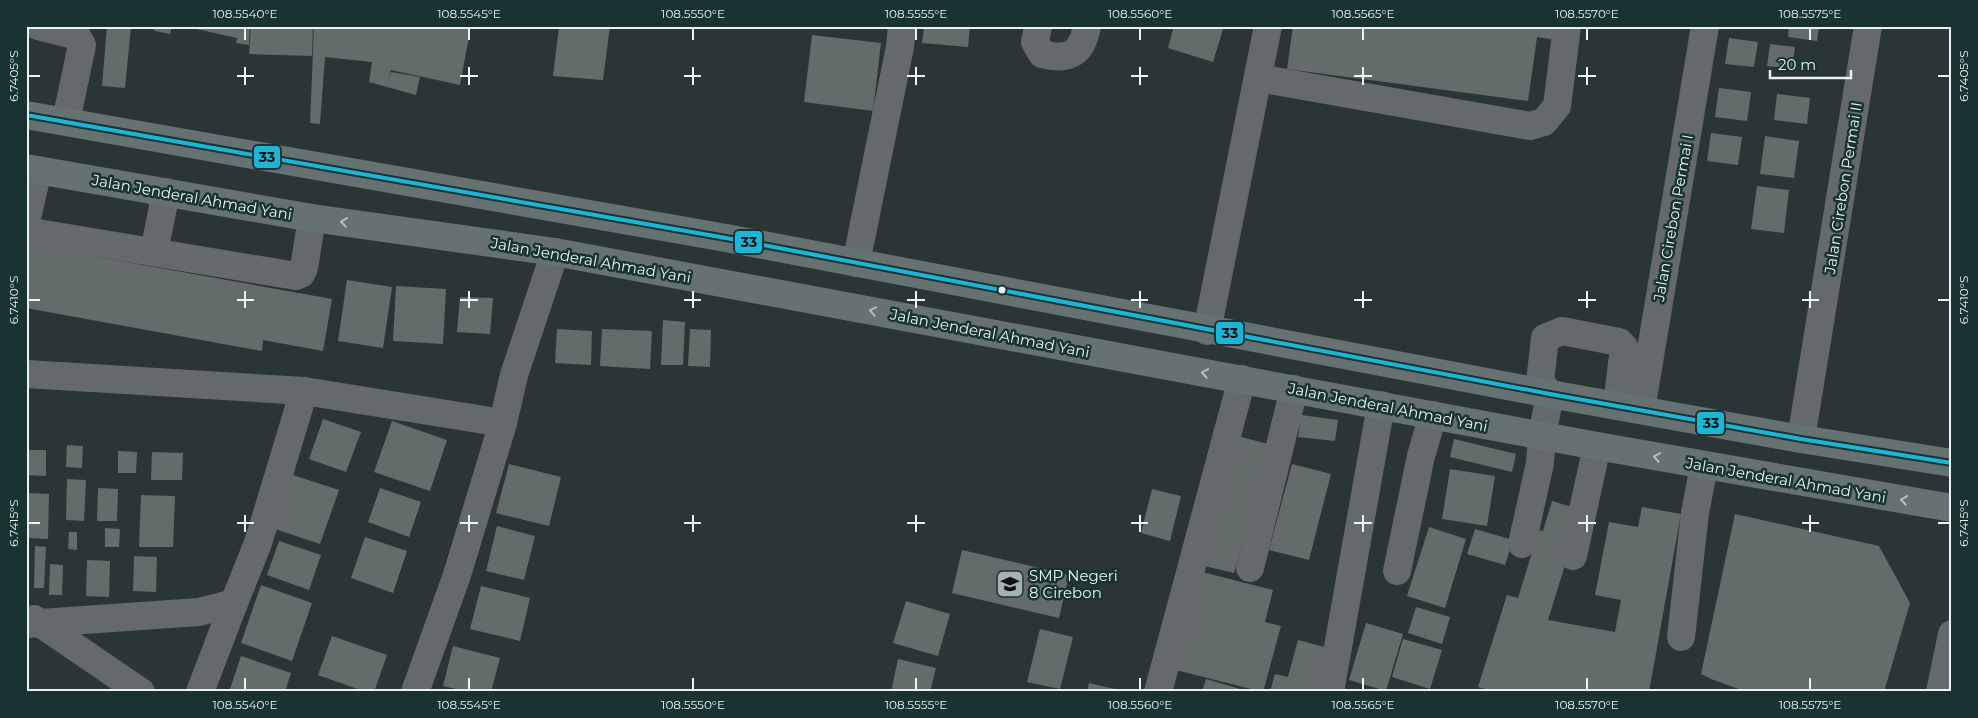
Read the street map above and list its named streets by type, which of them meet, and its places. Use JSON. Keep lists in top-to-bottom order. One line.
{"streets":{"highway":["Jalan Jenderal Ahmad Yani"],"street":["Jalan Cirebon Permai II","Jalan Cirebon Permai I"]},"places":{"school or university":["SMP Negeri 8 Cirebon"]},"lines":["transit line 33"],"scale_bar":"20 m","coordinates":["108.5540°E","108.5545°E","108.5550°E","108.5555°E","108.5560°E","108.5565°E","108.5570°E","108.5575°E","6.7405°S","6.7410°S","6.7415°S"]}
